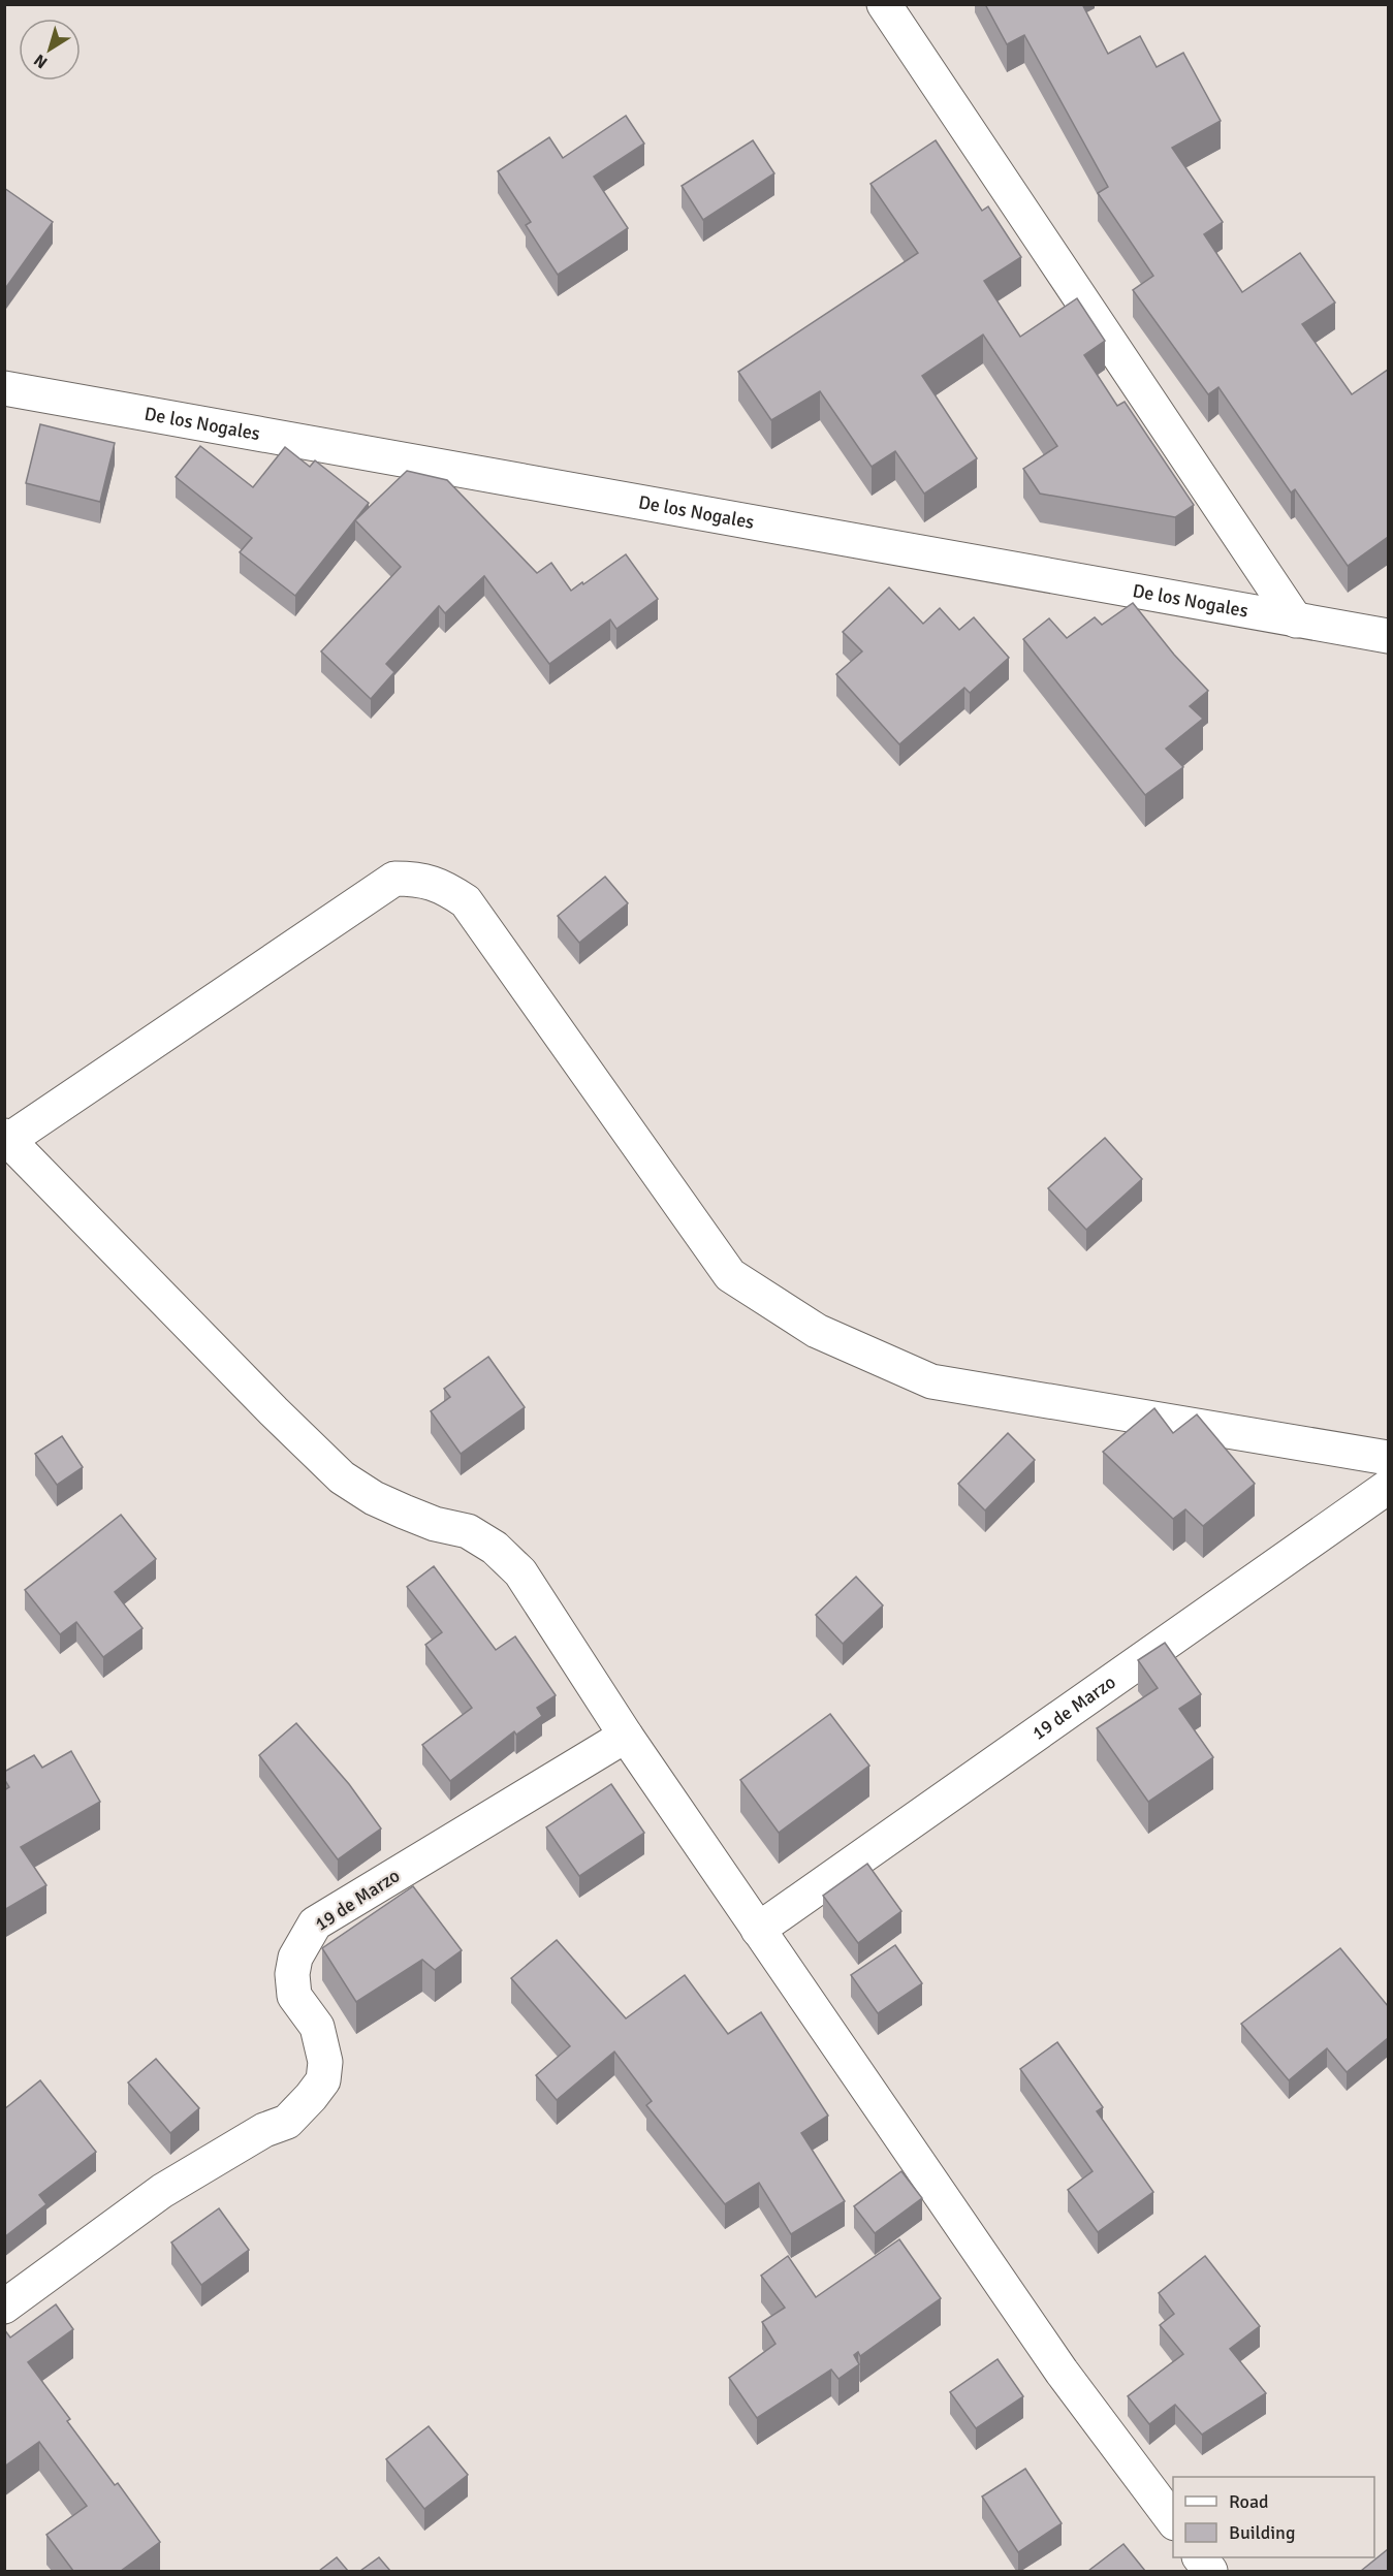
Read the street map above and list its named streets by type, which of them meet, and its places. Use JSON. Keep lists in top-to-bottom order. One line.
{"streets":{"street":["De los Nogales","19 de Marzo"]},"legend":["Road","Building"],"north":"bottom left"}
